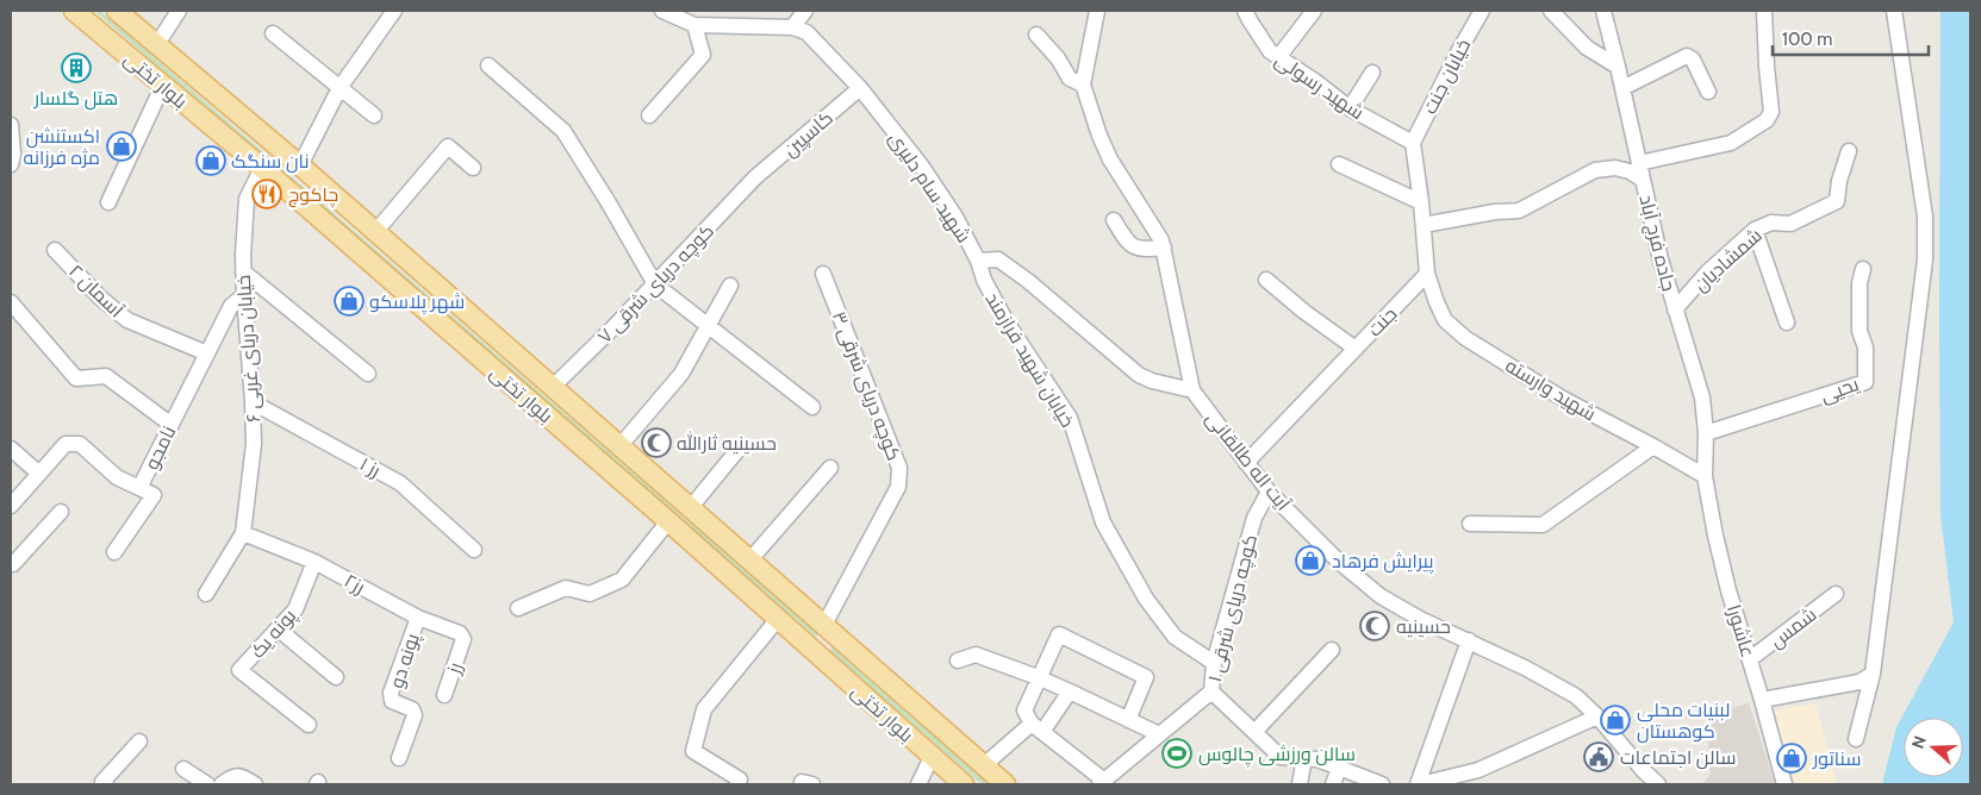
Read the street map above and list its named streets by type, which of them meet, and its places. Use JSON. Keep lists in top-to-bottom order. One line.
{"streets":{"main road":["بلوار تختی"],"street":["خیابان جنت","شهید رسولی","کاسپين","شهید سام دلیری","جاده فرج آباد","شمشادیان","کوچه دریای شرقی ۷","آسمان ۲","جنت","خیابان دریای غربی ۶","خیابان شهید فرازمند","کوچه دریای شرقی ۳","شهید وارسته","یحیی","نامجو","آیت اله طالقانی","رز ۱","رز۲","کوچه دریای شرقی ۱","شمس","عاشورا","پونه یک","پونه دو","رز"]},"crossings":[["خیابان جنت","شهید رسولی"],["بلوار تختی","کوچه دریای شرقی ۷"],["بلوار تختی","خیابان دریای غربی ۶"],["بلوار تختی","کوچه دریای شرقی ۳"],["کاسپين","شهید سام دلیری"],["کاسپين","کوچه دریای شرقی ۷"],["شهید سام دلیری","خیابان شهید فرازمند"],["شهید سام دلیری","آیت اله طالقانی"],["جاده فرج آباد","شمشادیان"],["جاده فرج آباد","شهید وارسته"],["جاده فرج آباد","یحیی"],["جاده فرج آباد","عاشورا"],["آسمان ۲","نامجو"],["جنت","شهید وارسته"],["جنت","آیت اله طالقانی"],["خیابان دریای غربی ۶","نامجو"],["خیابان دریای غربی ۶","رز ۱"],["خیابان دریای غربی ۶","رز۲"],["خیابان شهید فرازمند","کوچه دریای شرقی ۱"],["شهید وارسته","عاشورا"],["آیت اله طالقانی","کوچه دریای شرقی ۱"],["رز۲","پونه یک"],["رز۲","پونه دو"],["رز۲","رز"],["شمس","عاشورا"]],"places":{"building":["هتل گلسار"],"shop":["اکستنشن مژه فرزانه","نان سنگک","شهر پلاسکو","پیرایش فرهاد","لبنیات محلی کوهستان","سناتور"],"restaurant":["چاکوچ"],"mosque":["حسینیه ثارالله","حسینیه"],"sports":["سالن ورزشی چالوس"],"public building":["سالن اجتماعات"]},"scale_bar":"100 m","north":"left"}
